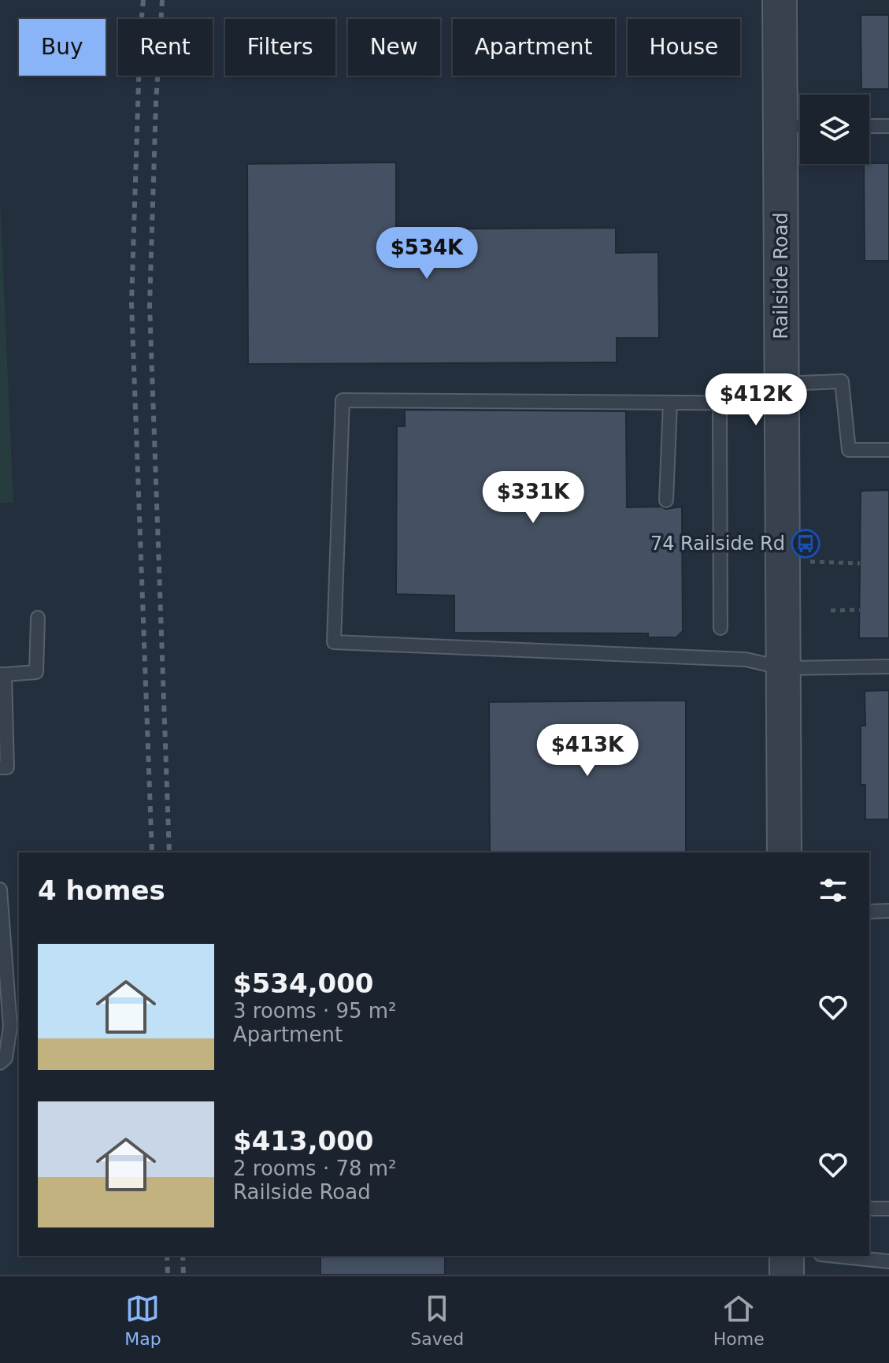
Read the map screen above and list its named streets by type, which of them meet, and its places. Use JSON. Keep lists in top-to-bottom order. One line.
{"streets":{"street":["Railside Road"]},"places":{"bus stop":["74 Railside Rd"]},"page":{"chip":["Buy","Rent","Filters","New","Apartment","House"],"price":["$534K","$412K","$331K","$413K"],"heading":"4 homes","list":[{"name":"$534,000","note":"3 rooms · 95 m² · Apartment"},{"name":"$413,000","note":"2 rooms · 78 m² · Railside Road"}],"tabs":["Map","Saved","Home"]}}
